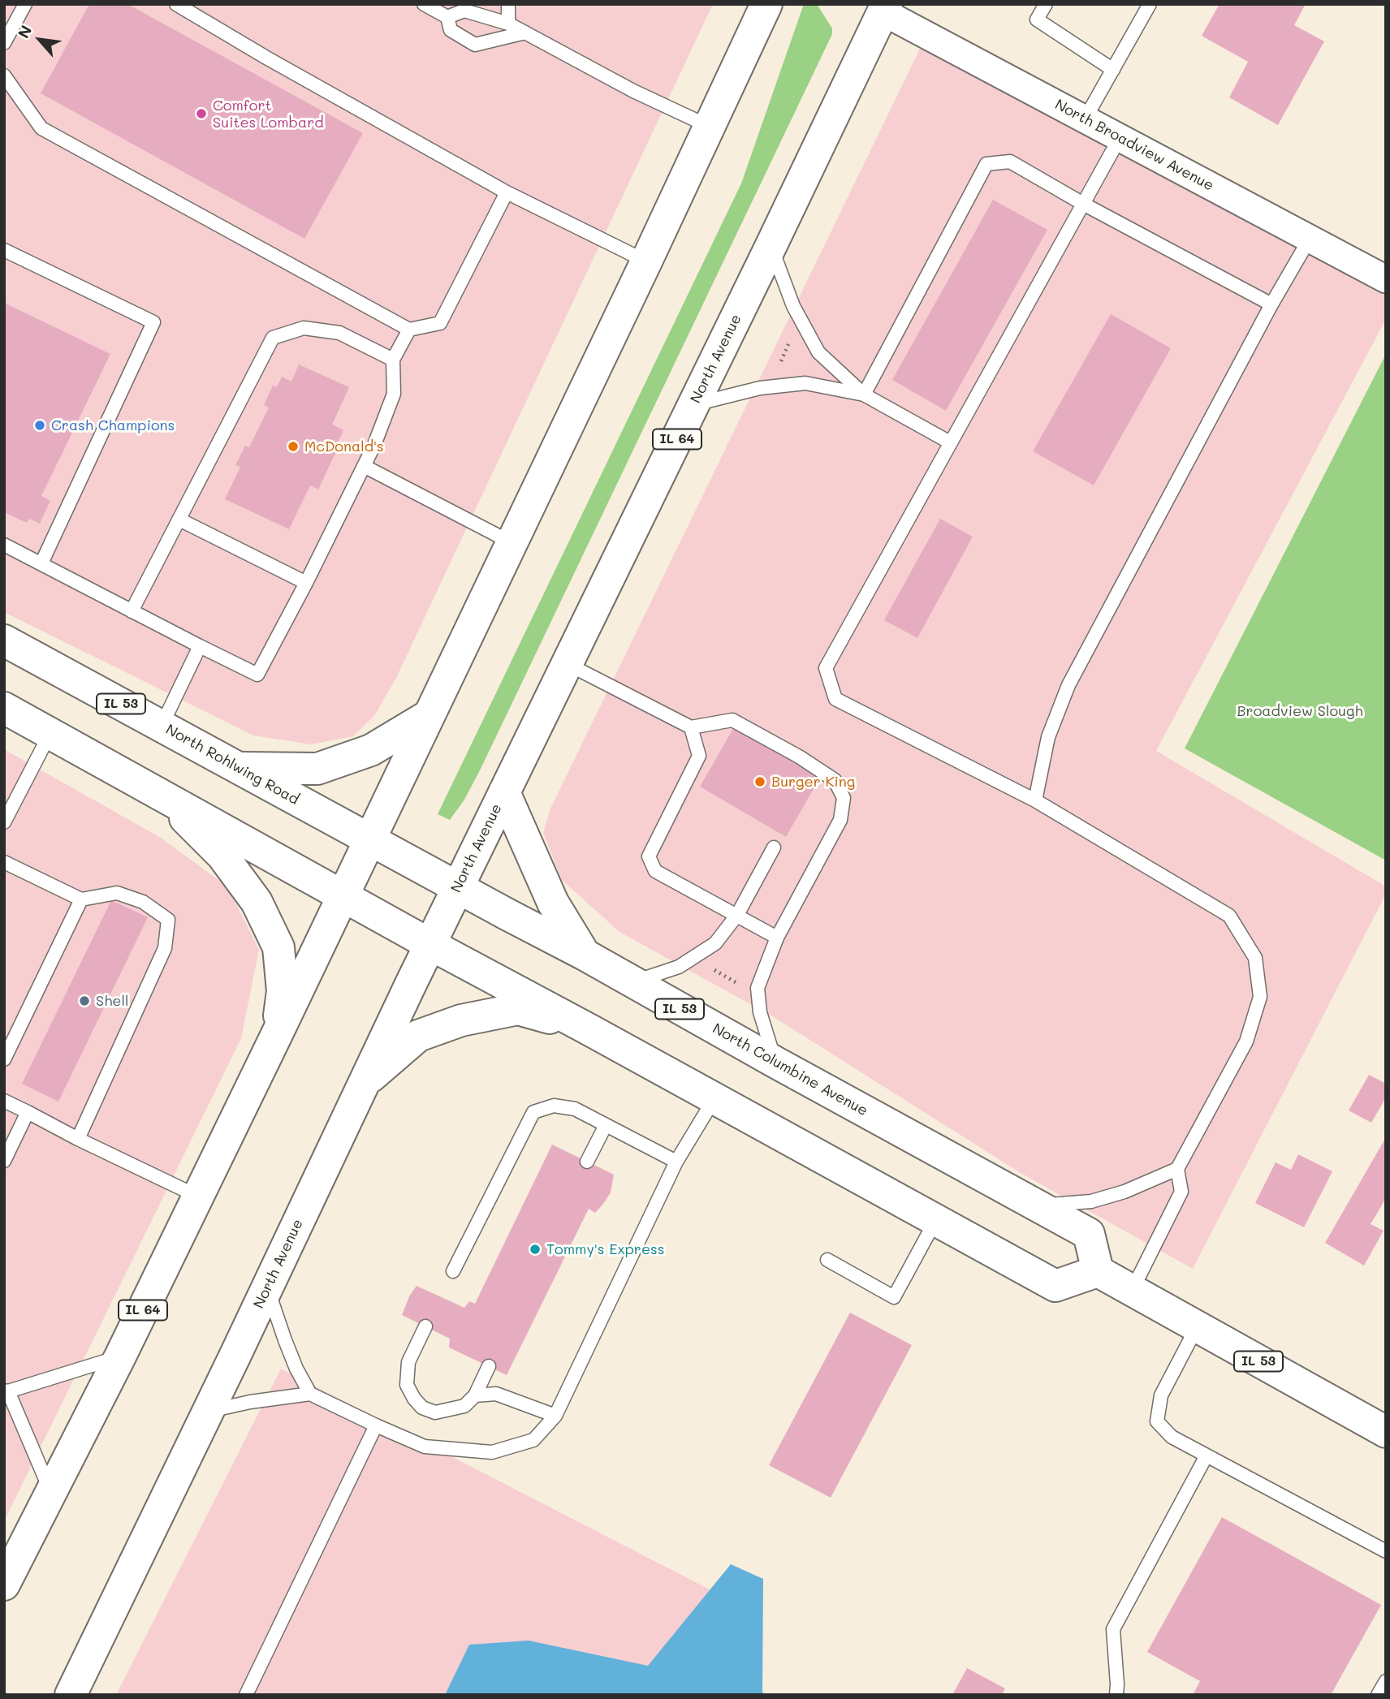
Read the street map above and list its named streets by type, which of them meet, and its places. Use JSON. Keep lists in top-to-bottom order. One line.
{"streets":{"main road":["North Avenue","IL 64","IL 53","North Rohlwing Road","North Columbine Avenue"],"street":["North Broadview Avenue"]},"crossings":[["North Broadview Avenue","North Avenue"],["North Avenue","IL 53"],["North Avenue","North Columbine Avenue"],["IL 64","IL 53"],["IL 64","North Rohlwing Road"],["IL 53","North Rohlwing Road"],["IL 53","North Columbine Avenue"]],"parks":["Broadview Slough"],"places":["Comfort Suites Lombard","Crash Champions","McDonald's","Burger King","Shell","Tommy's Express"],"north":"top left"}
